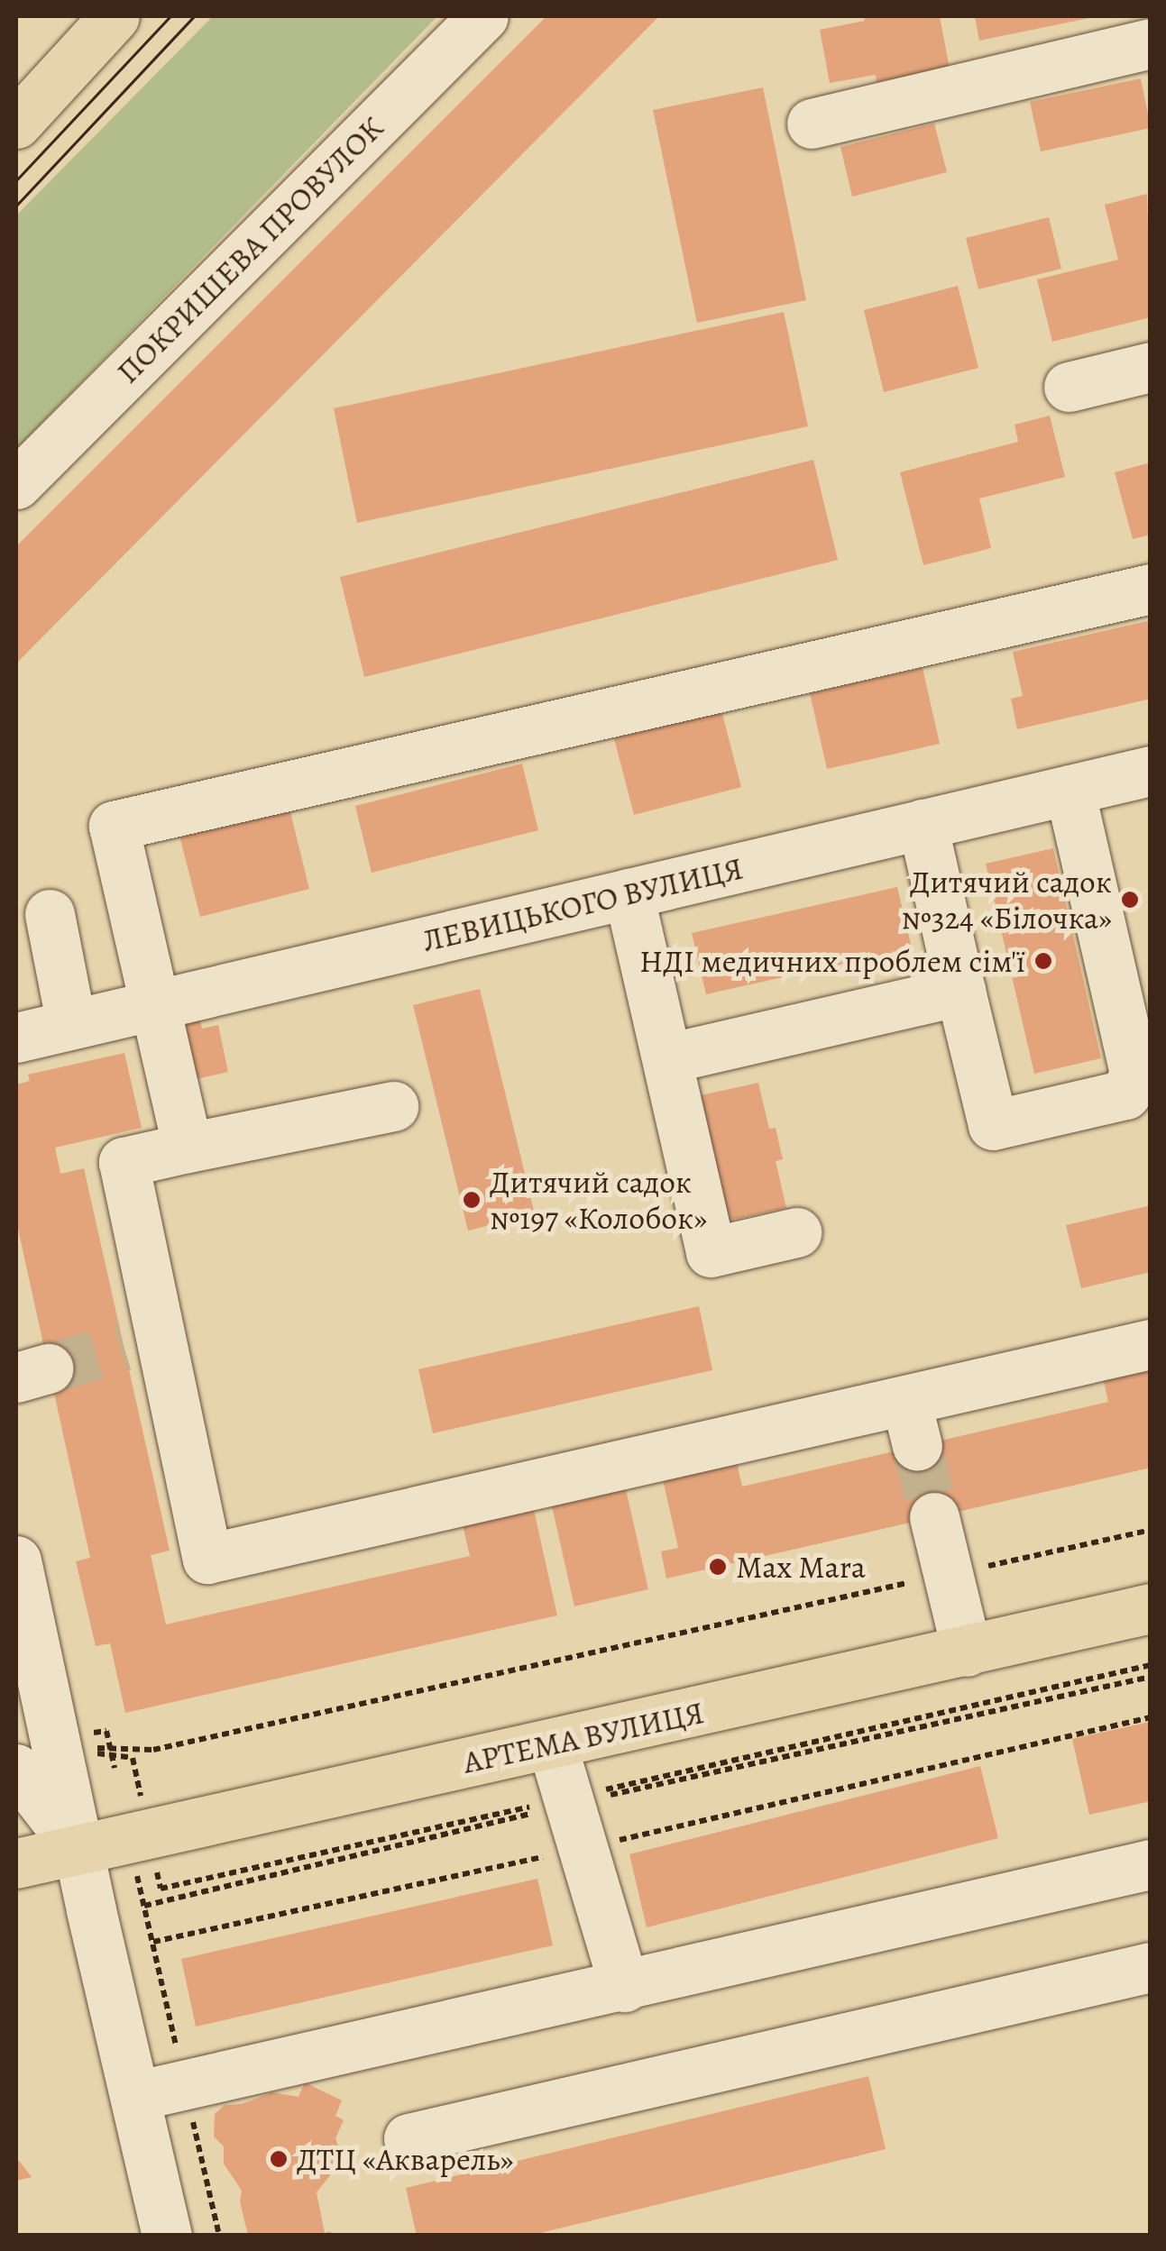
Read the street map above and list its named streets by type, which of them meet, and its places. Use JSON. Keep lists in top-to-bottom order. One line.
{"streets":{"main road":["АРТЕМА ВУЛИЦЯ"],"street":["ПОКРИШЕВА ПРОВУЛОК","ЛЕВИЦЬКОГО ВУЛИЦЯ"]},"places":["Дитячий садок №324 «Білочка»","НДІ медичних проблем сім'ї","Дитячий садок №197 «Колобок»","Max Mara","ДТЦ «Акварель»"]}
